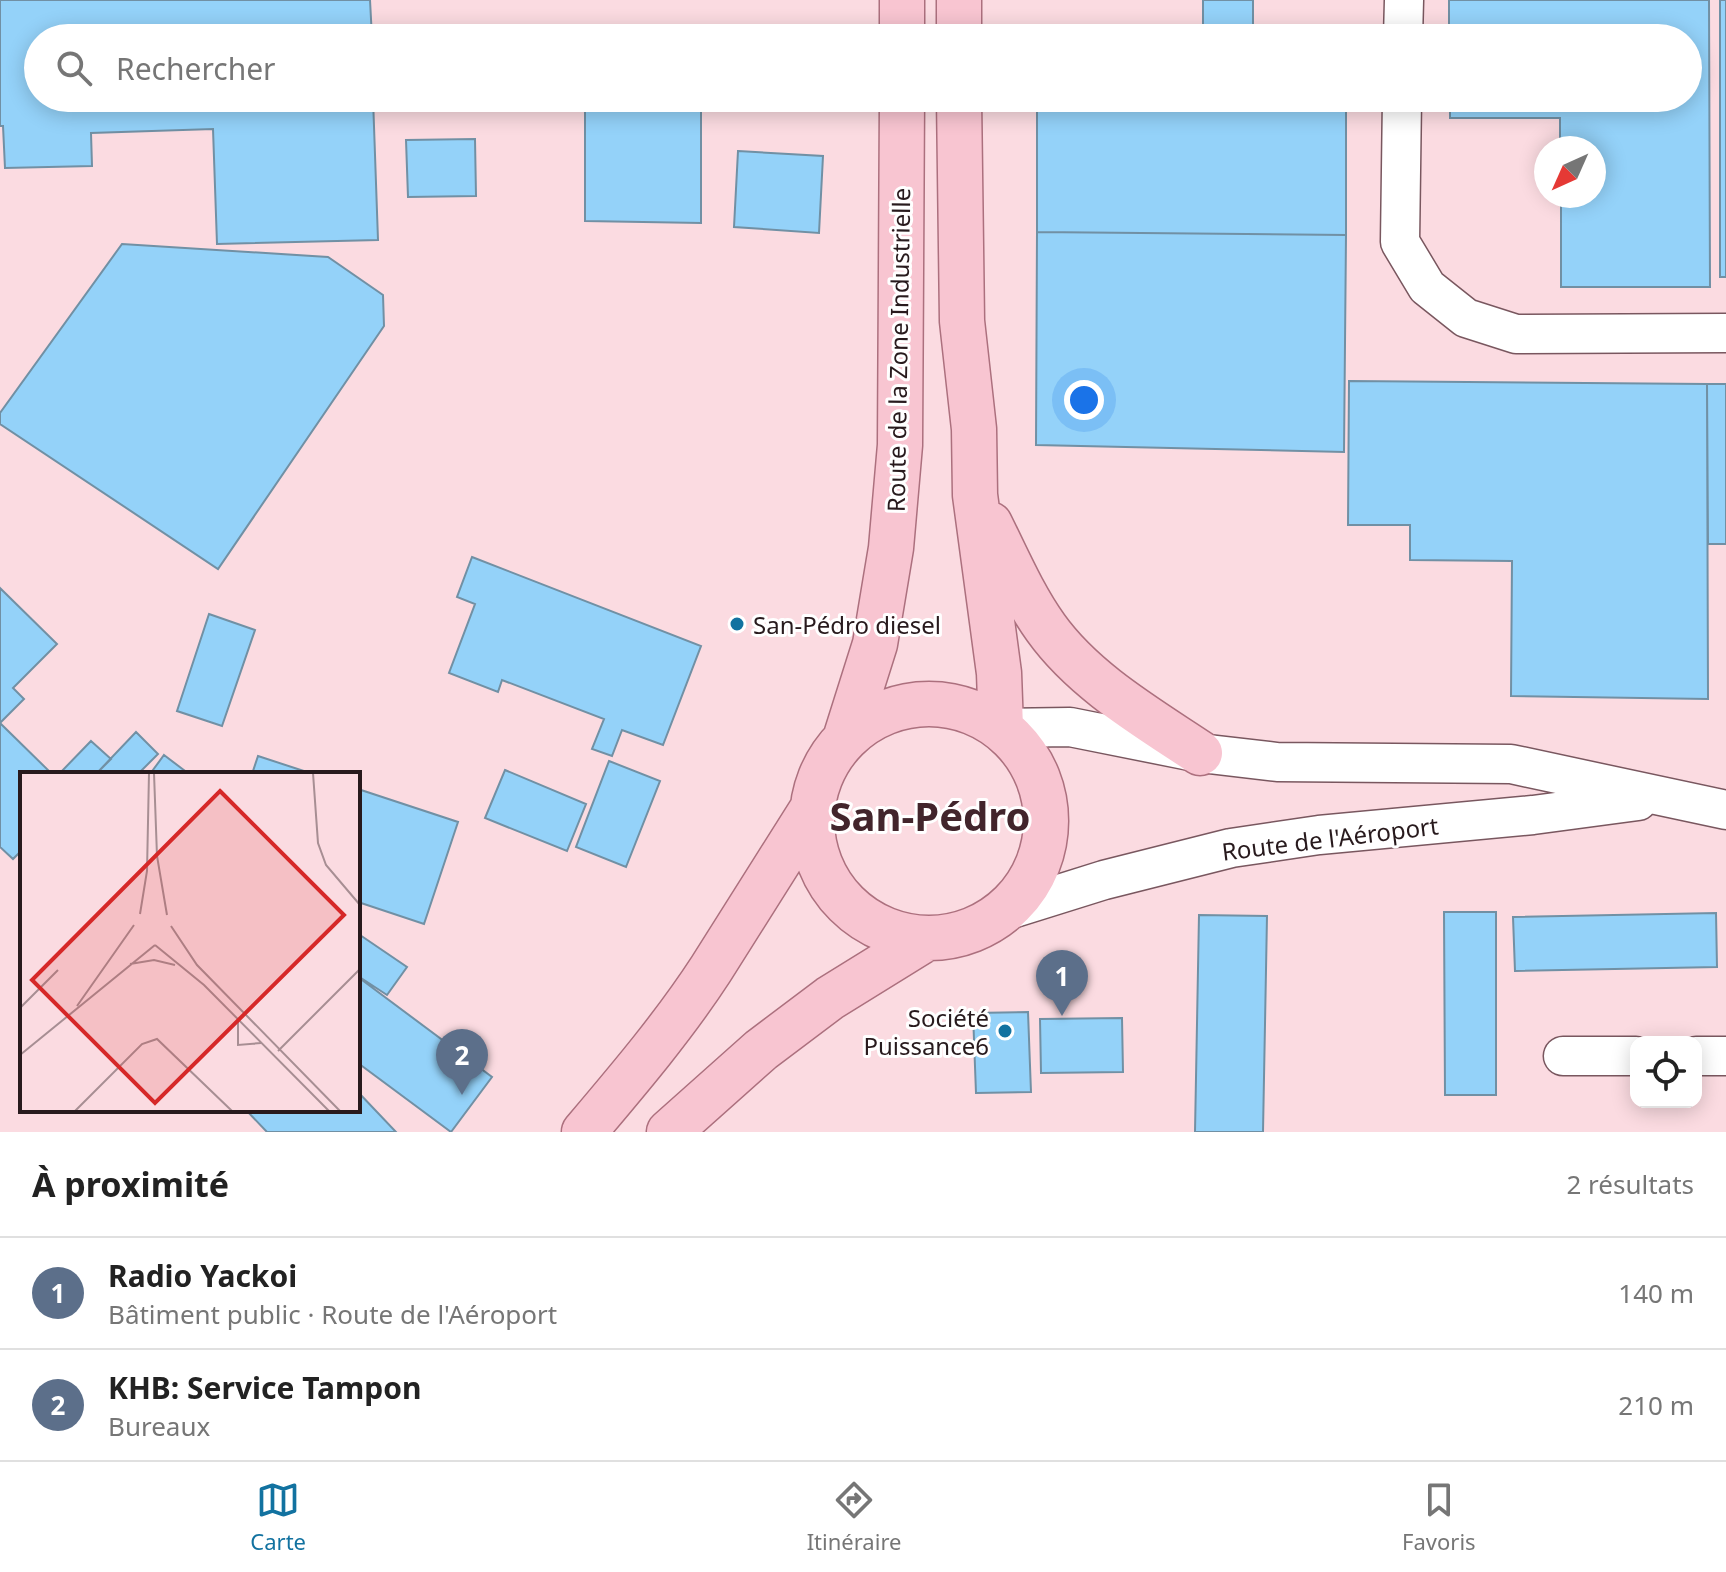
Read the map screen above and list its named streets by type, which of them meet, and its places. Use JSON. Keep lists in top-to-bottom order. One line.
{"streets":{"main road":["Route de la Zone Industrielle"],"street":["Route de l'Aéroport"]},"crossings":[["Route de la Zone Industrielle","Route de l'Aéroport"]],"districts":["San-Pédro"],"places":["San-Pédro diesel","Société Puissance6"],"north":"bottom left","page":{"search":"Rechercher","pins":["1","2"],"heading":["À proximité","2 résultats"],"list":[{"mark":"1","name":"Radio Yackoi","note":"Bâtiment public · Route de l'Aéroport","value":"140 m"},{"mark":"2","name":"KHB: Service Tampon","note":"Bureaux","value":"210 m"}],"nav":["Carte","Itinéraire","Favoris"]}}
